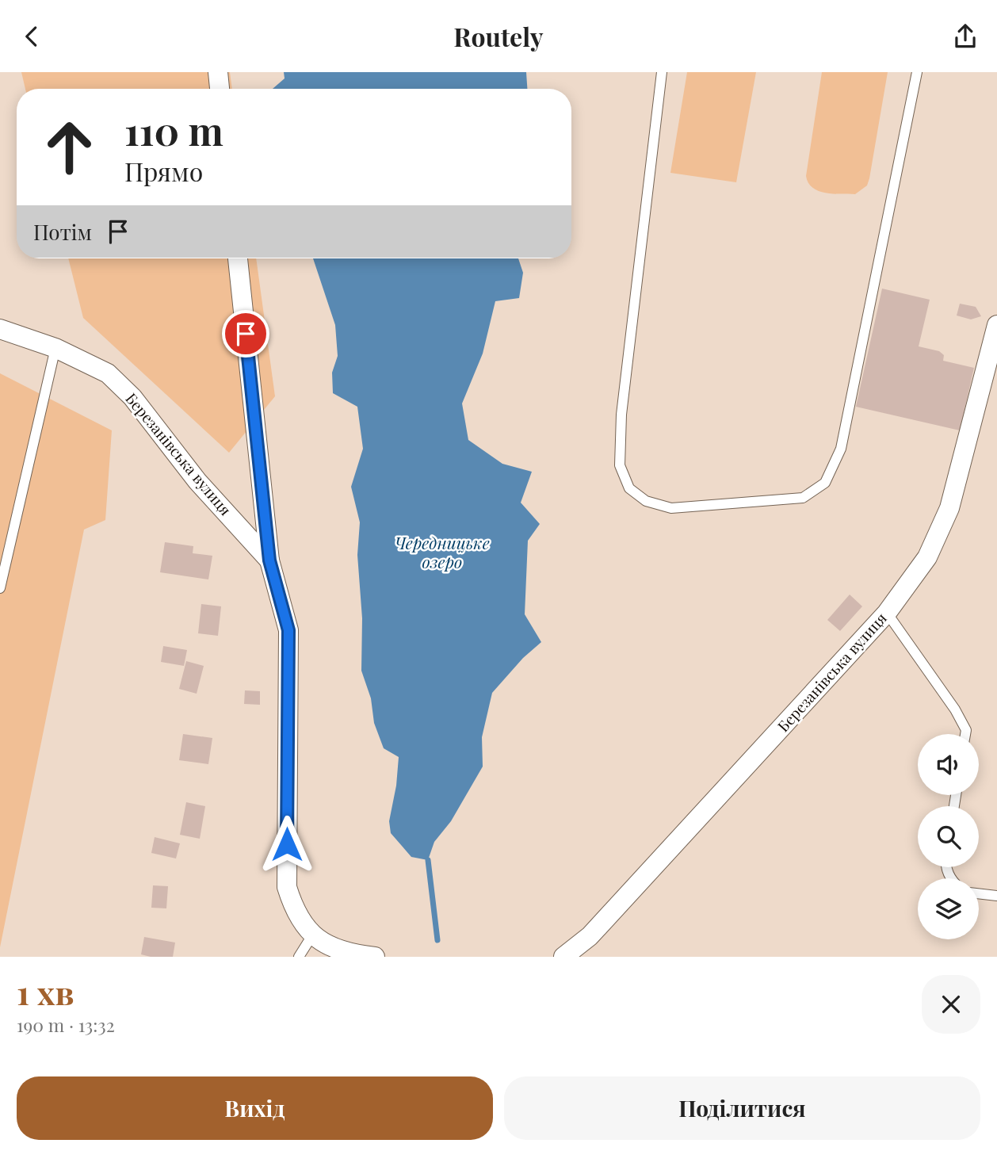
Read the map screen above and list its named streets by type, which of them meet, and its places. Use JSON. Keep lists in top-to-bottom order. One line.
{"streets":{"street":["Березанівська вулиця"]},"water":["Чередницьке озеро"],"page":{"header":"Routely","turn":["110 m","Прямо"],"then":"Потім","heading":["1 хв","190 m · 13:32"],"buttons":["Вихід","Поділитися"]}}
